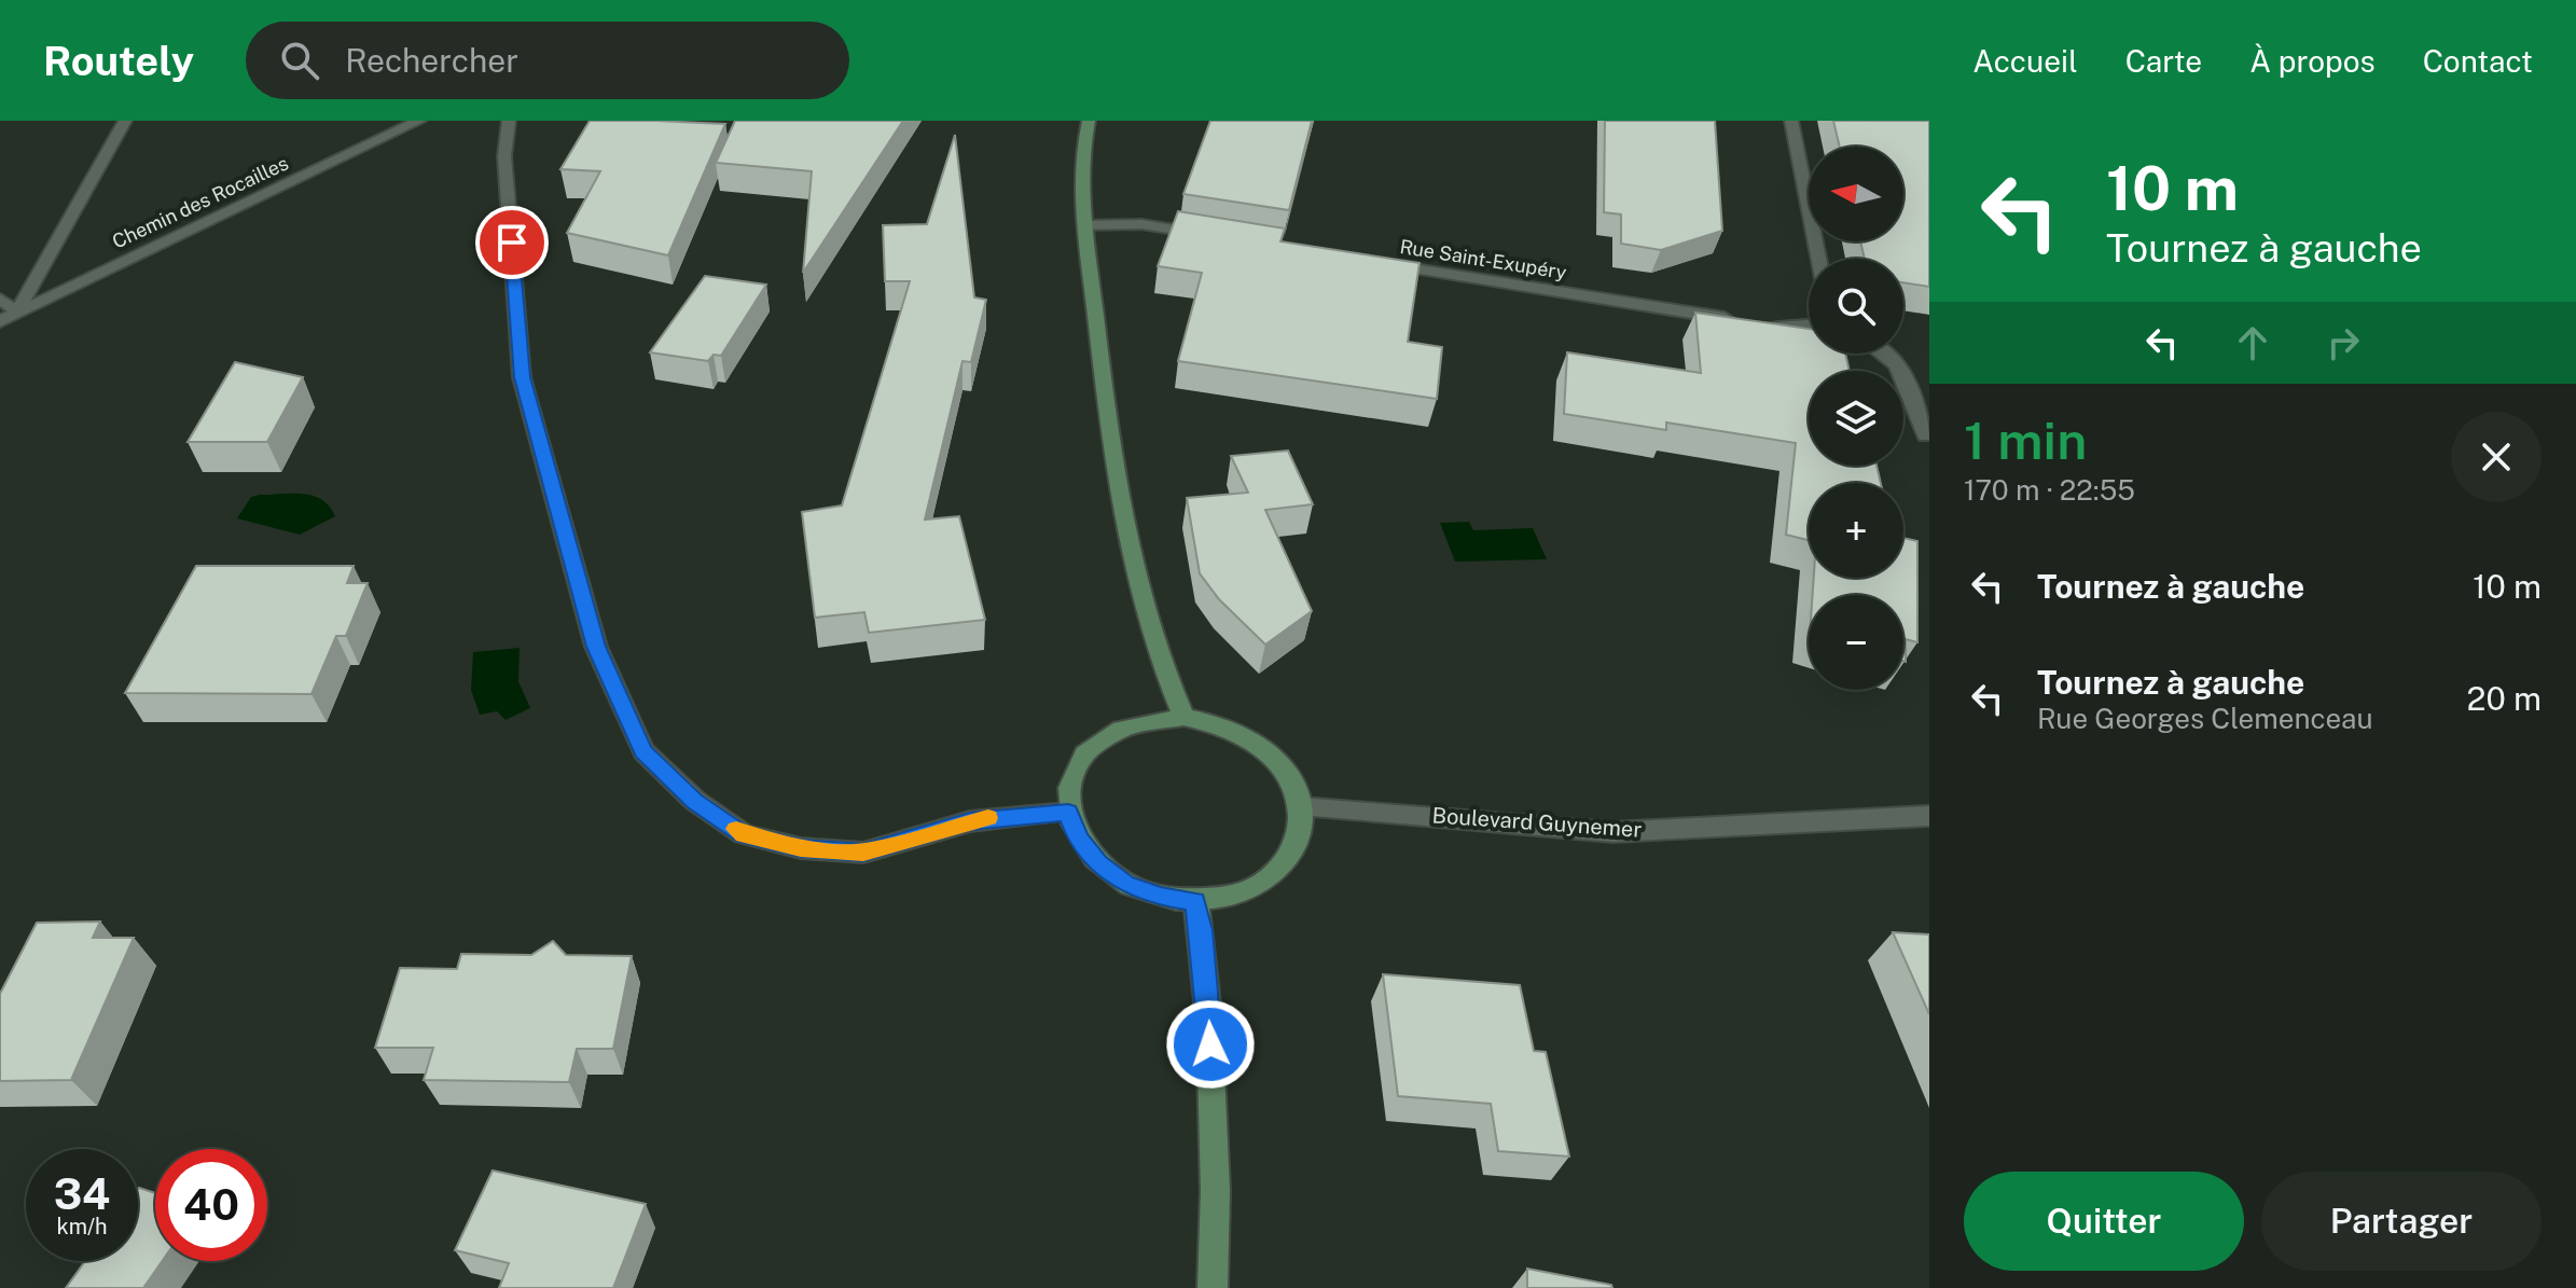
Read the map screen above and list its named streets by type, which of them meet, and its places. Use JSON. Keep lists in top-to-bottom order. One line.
{"streets":{"street":["Chemin des Rocailles","Rue Saint-Exupéry","Boulevard Guynemer"]},"north":"left","page":{"header":"Routely","search":"Rechercher","nav":["Accueil","Carte","À propos","Contact"],"turn":["10 m","Tournez à gauche"],"map_buttons":["+","−"],"heading":["1 min","170 m · 22:55"],"list":[{"name":"Tournez à gauche","value":"10 m"},{"name":"Tournez à gauche","note":"Rue Georges Clemenceau","value":"20 m"}],"speed":"34 km/h","limit":"40","buttons":["Quitter","Partager"]}}
